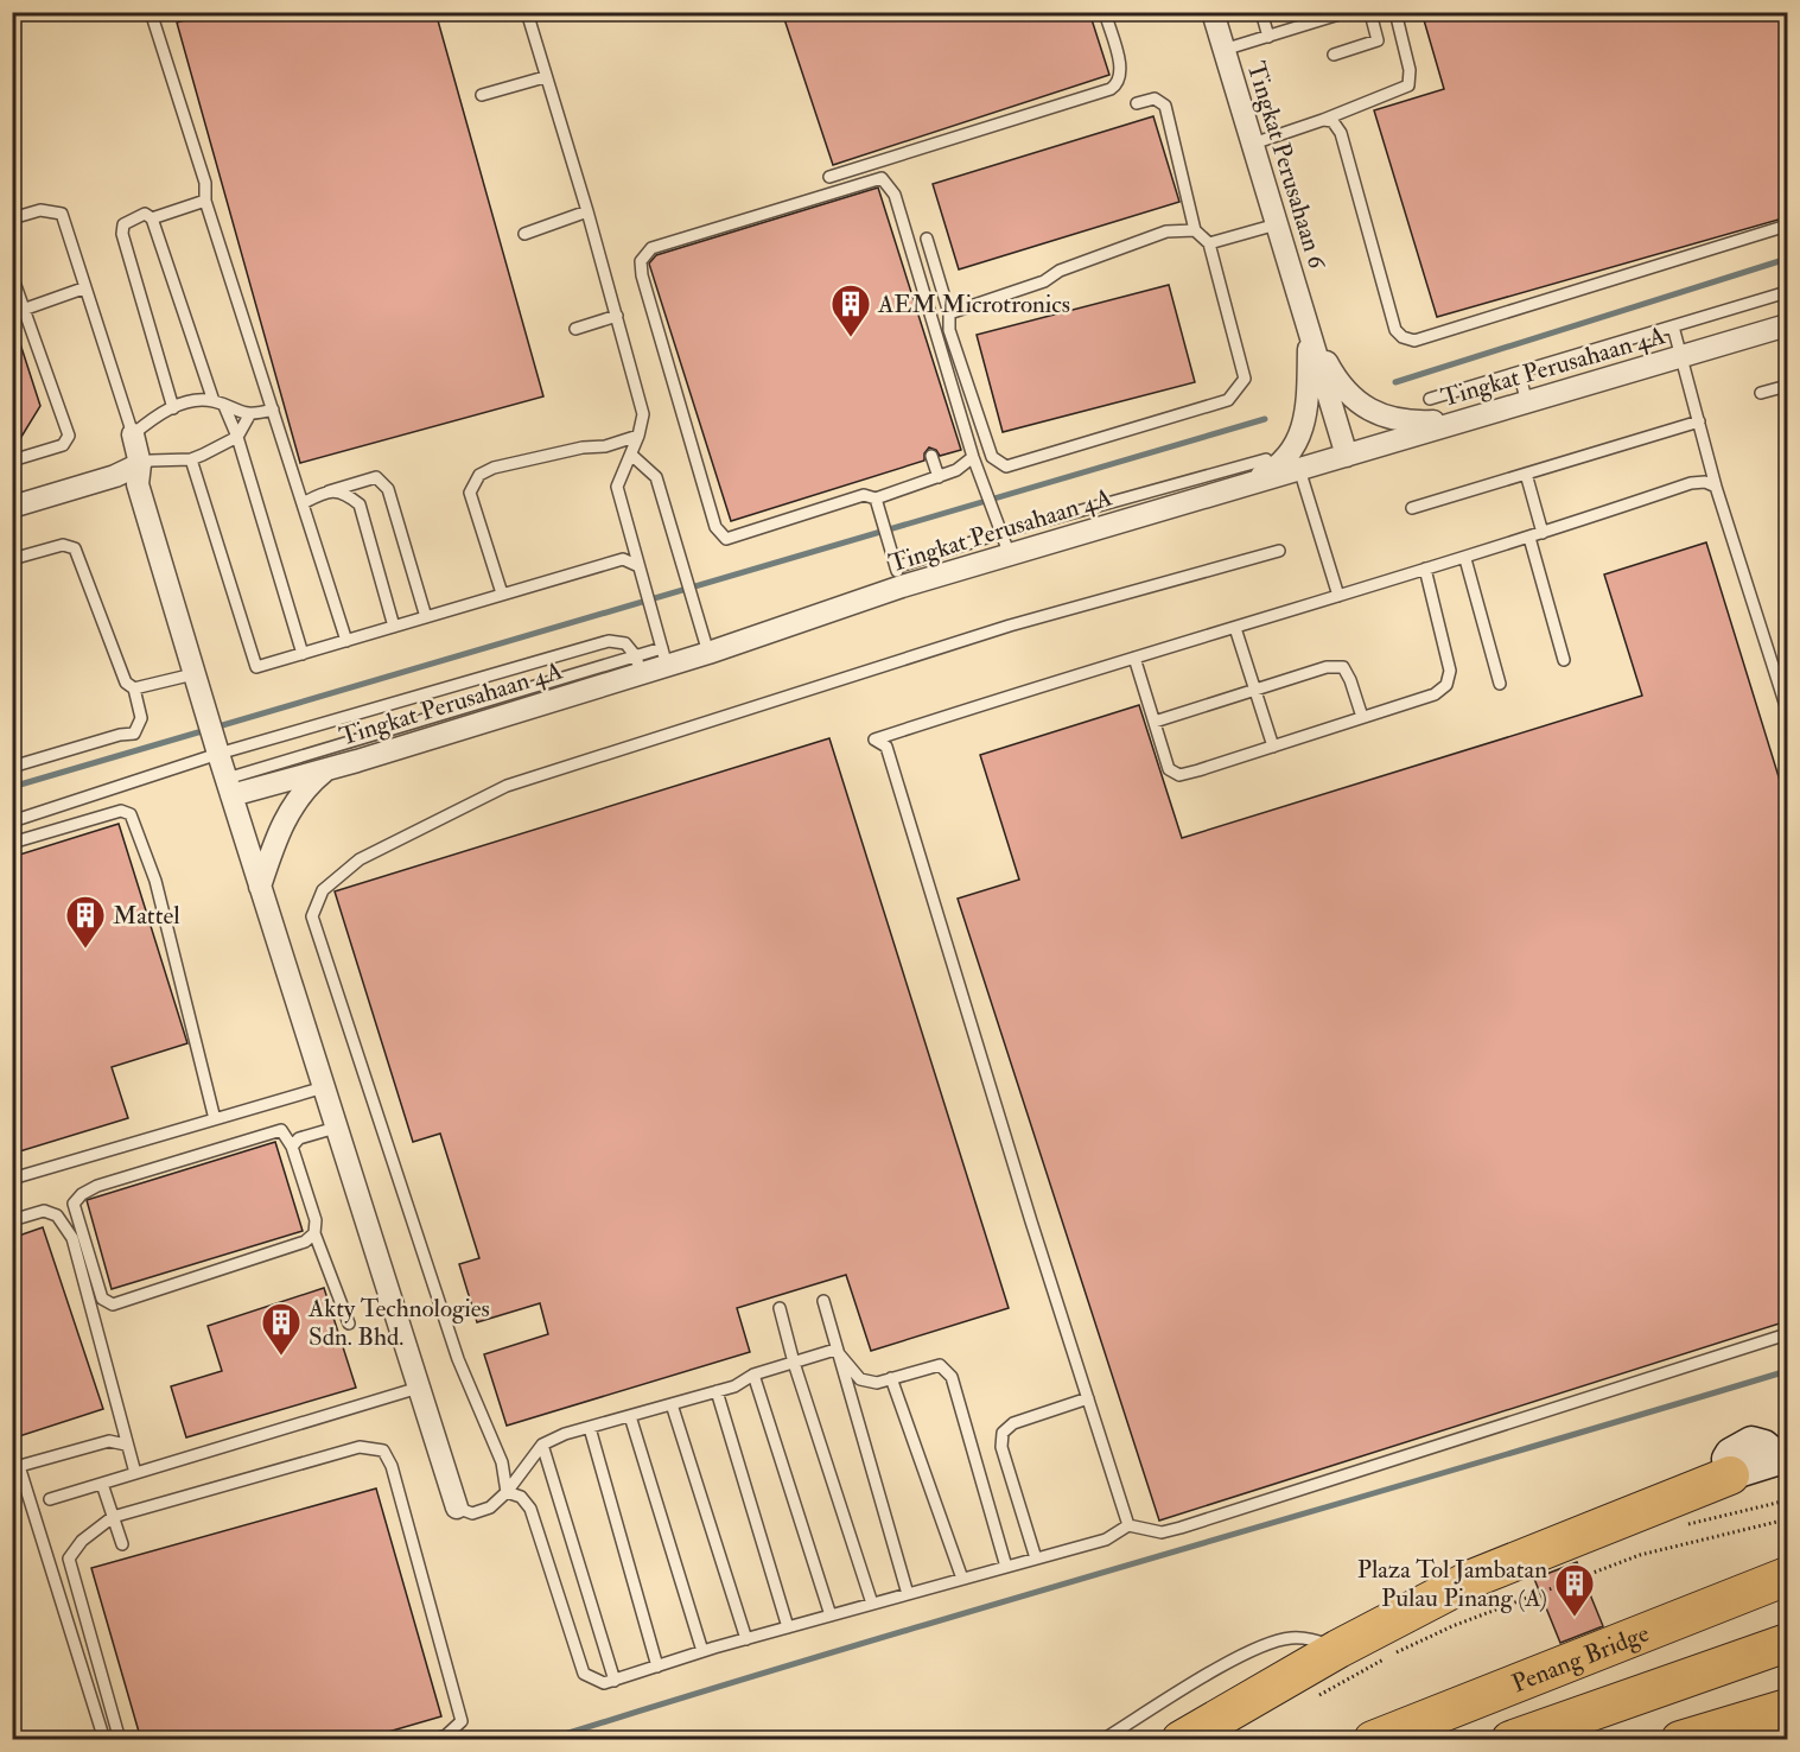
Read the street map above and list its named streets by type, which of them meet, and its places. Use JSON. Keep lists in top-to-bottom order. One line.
{"streets":{"highway":["Penang Bridge"],"street":["Tingkat Perusahaan 6","Tingkat Perusahaan 4A"]},"crossings":[["Tingkat Perusahaan 6","Tingkat Perusahaan 4A"]],"places":{"building":["AEM Microtronics","Mattel","Akty Technologies Sdn. Bhd.","Plaza Tol Jambatan Pulau Pinang (A)"]}}
